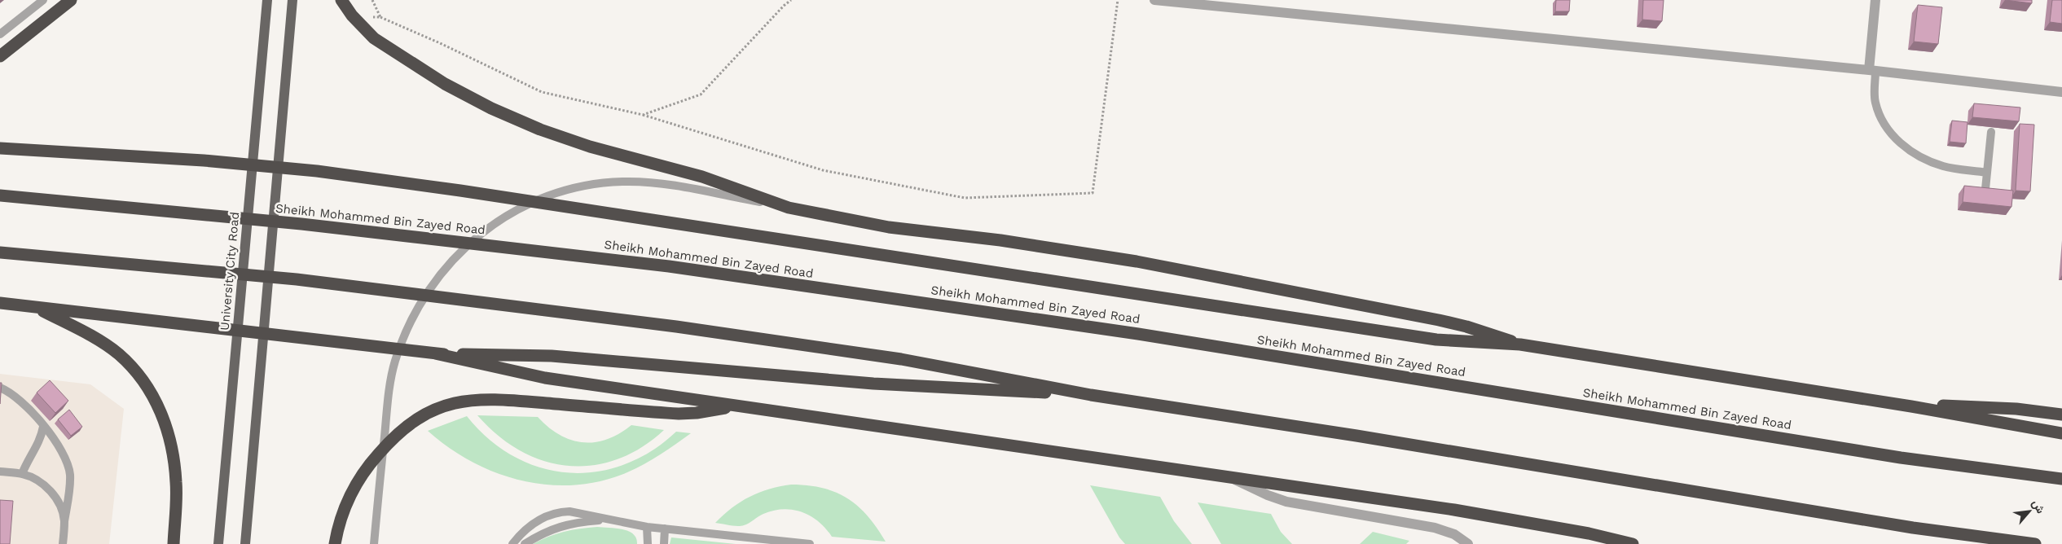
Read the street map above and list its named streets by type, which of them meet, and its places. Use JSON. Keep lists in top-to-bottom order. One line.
{"streets":{"highway":["Sheikh Mohammed Bin Zayed Road"],"main road":["University City Road"]},"north":"top right"}
